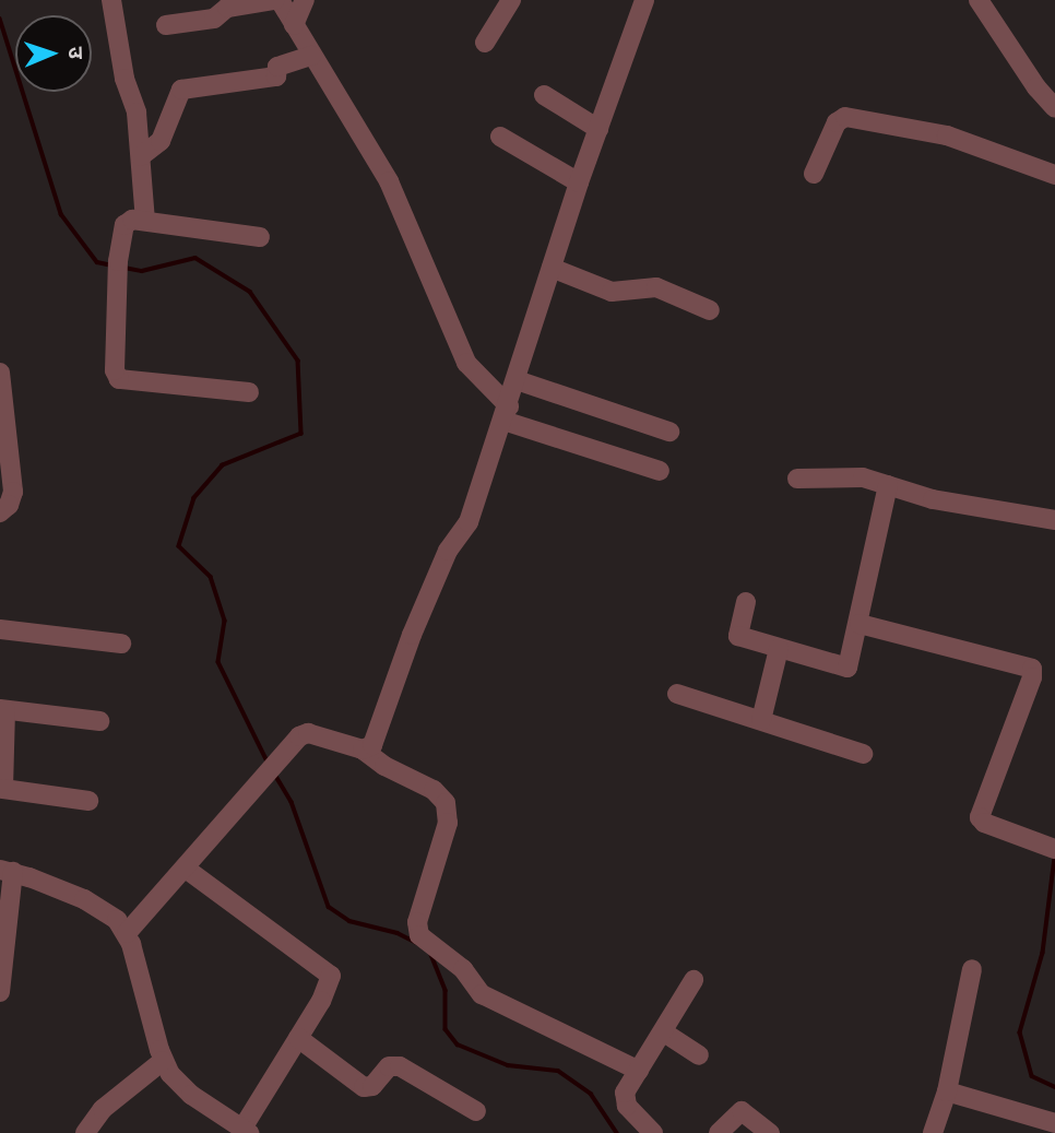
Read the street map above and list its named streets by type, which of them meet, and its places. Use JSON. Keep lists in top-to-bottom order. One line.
{"north":"right"}
